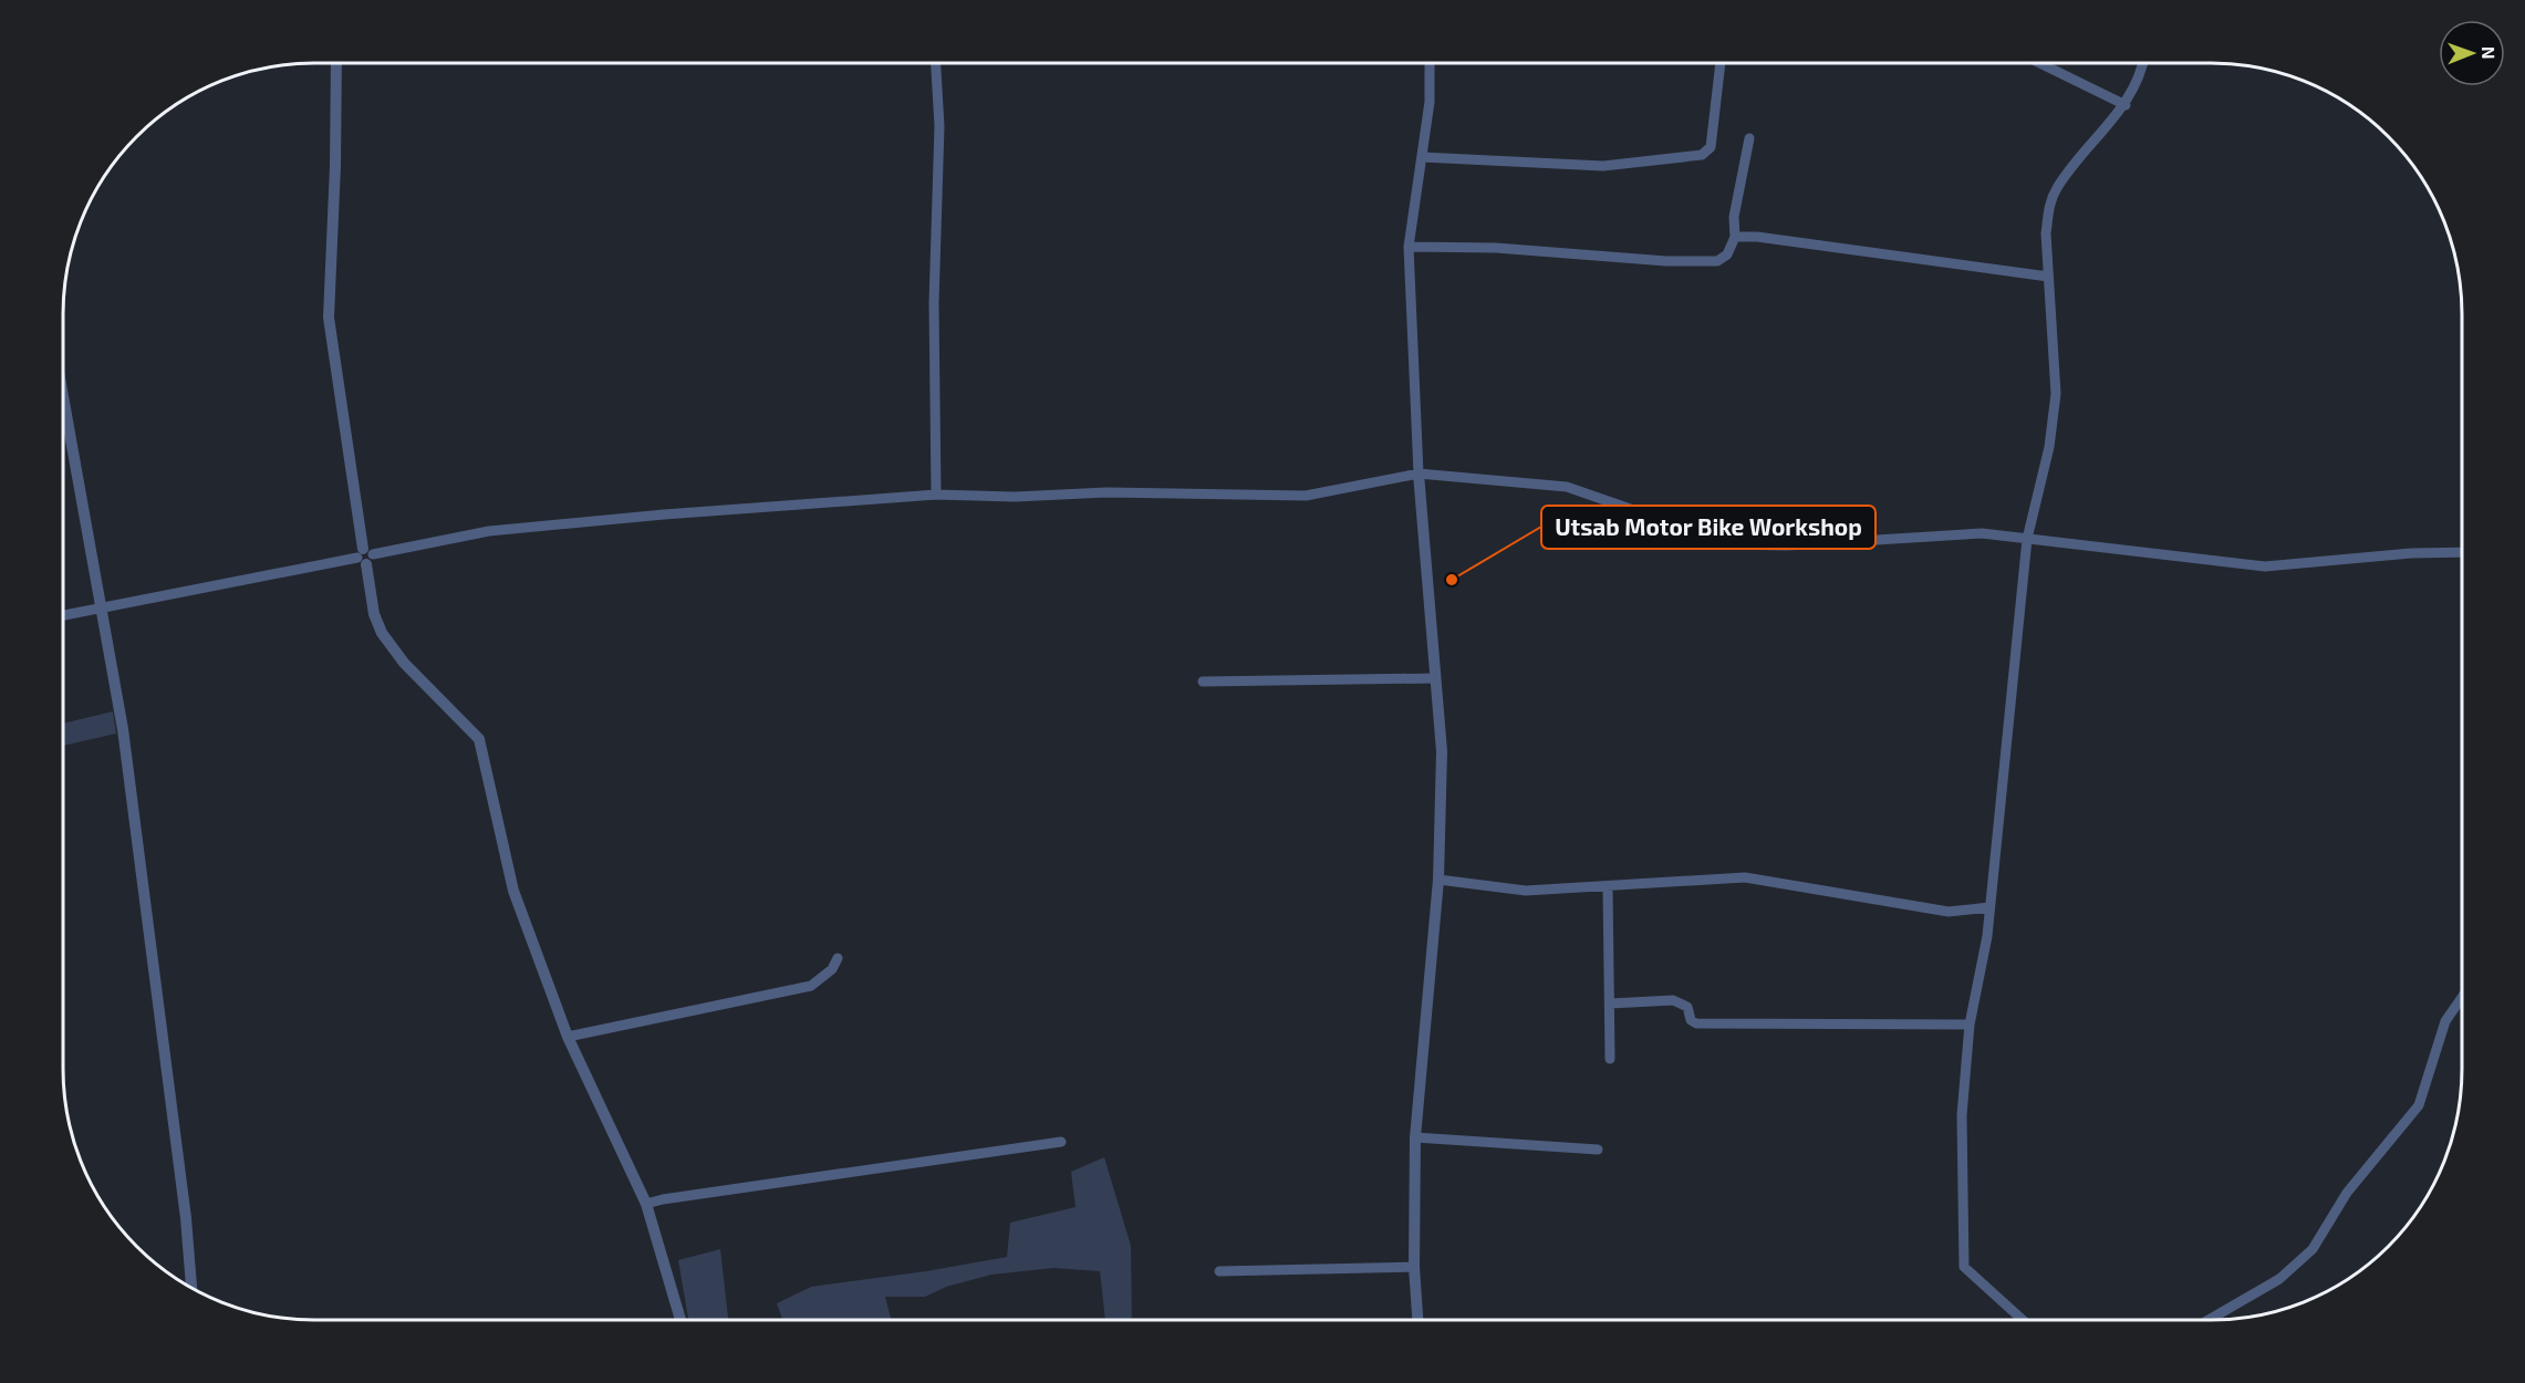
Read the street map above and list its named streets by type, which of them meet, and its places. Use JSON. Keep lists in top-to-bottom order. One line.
{"places":["Utsab Motor Bike Workshop"],"north":"right"}
